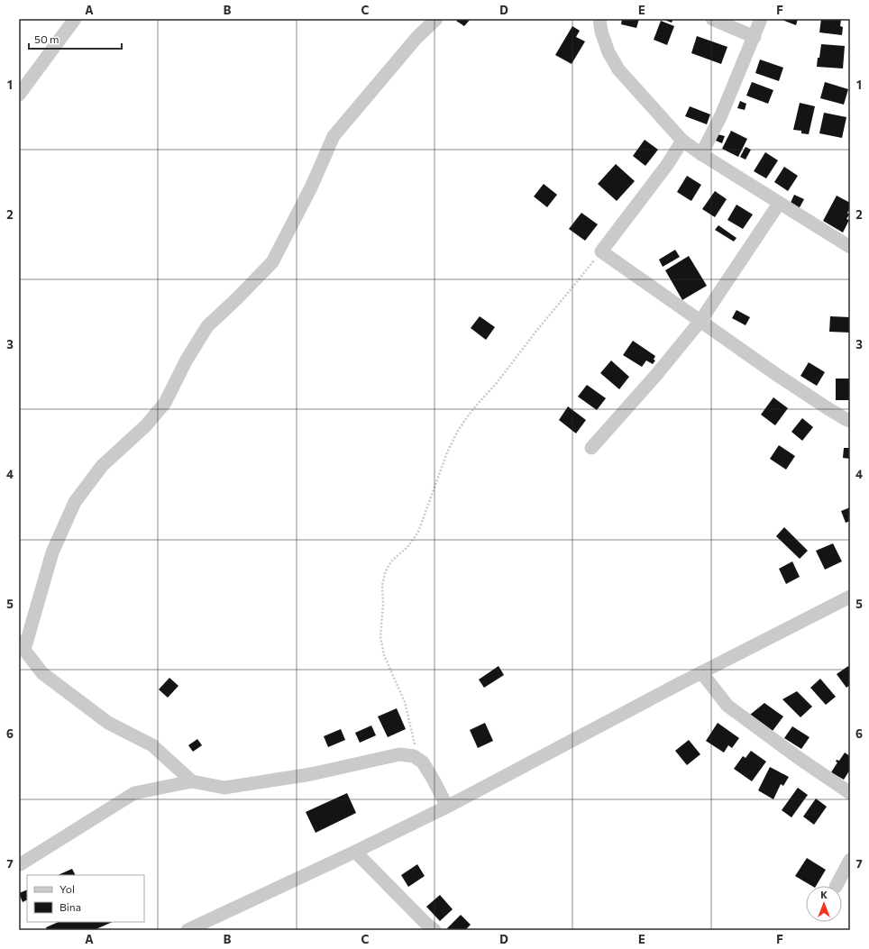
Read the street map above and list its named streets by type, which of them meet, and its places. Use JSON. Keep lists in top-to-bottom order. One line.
{"legend":["Yol","Bina"],"scale_bar":"50 m","north":"top","grid":{"columns":["A","B","C","D","E","F"],"rows":["1","2","3","4","5","6","7"]}}
